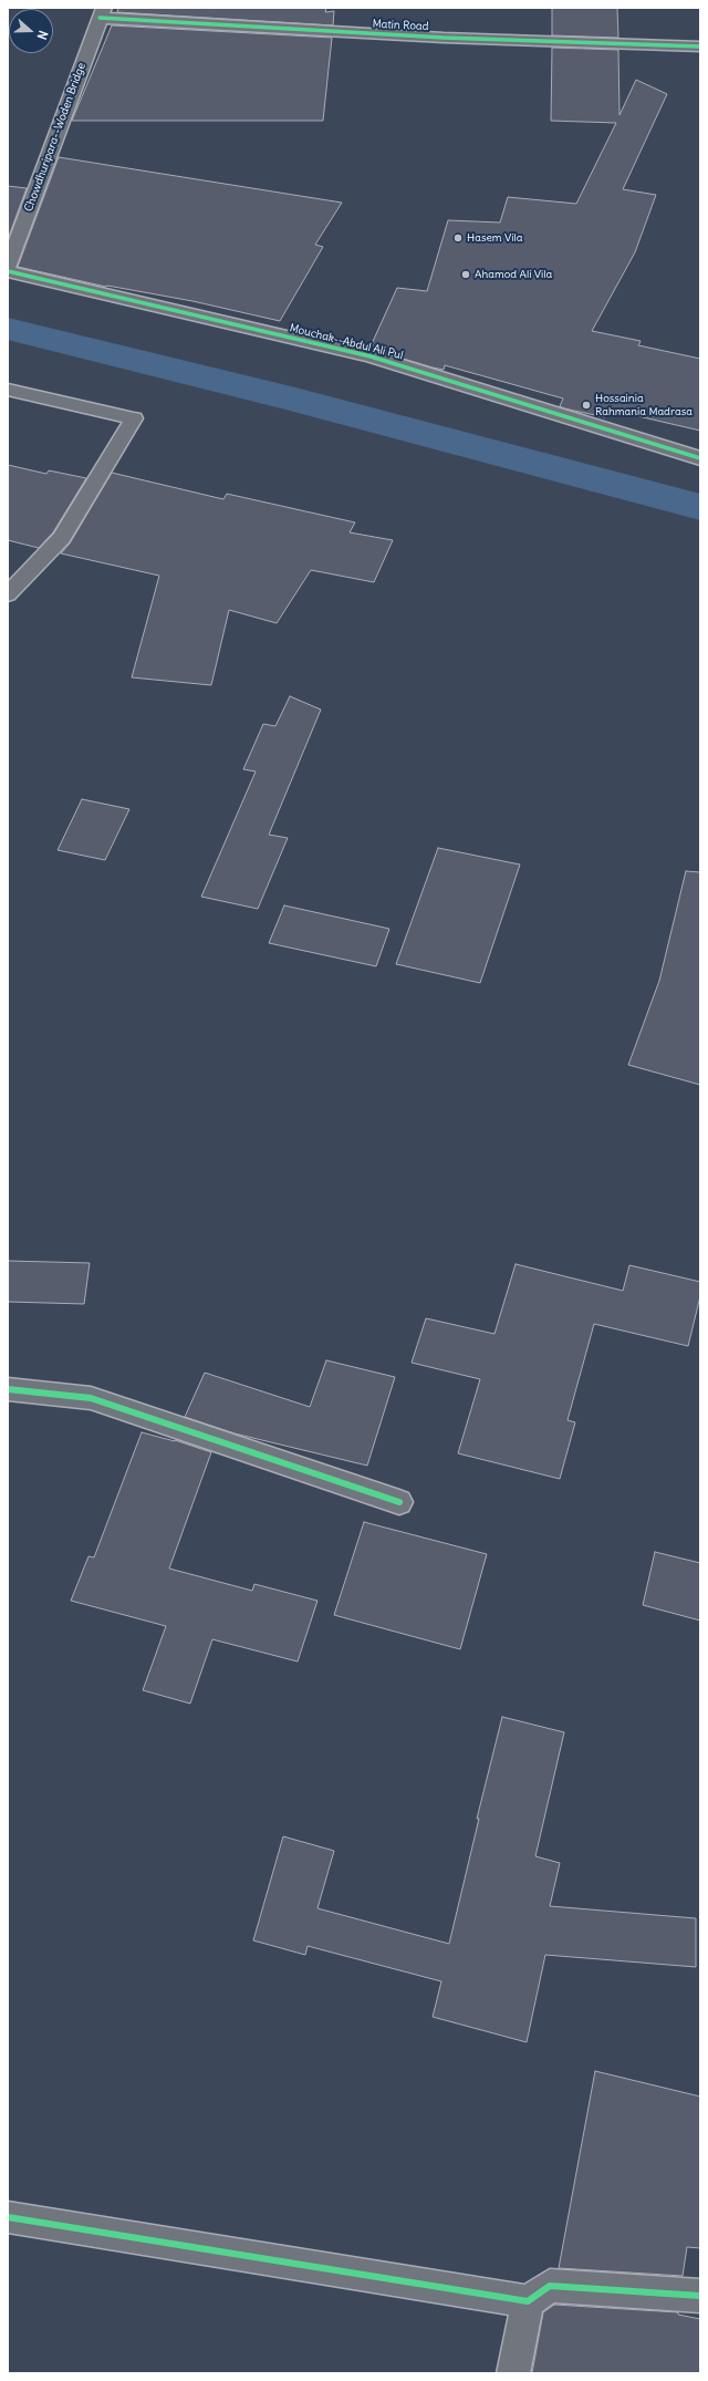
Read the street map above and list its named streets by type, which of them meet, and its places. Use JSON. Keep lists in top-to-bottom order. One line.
{"streets":{"street":["Matin Road","Chowdhuripara--Woden Bridge","Mouchak--Abdul Ali Pul"]},"crossings":[["Matin Road","Chowdhuripara--Woden Bridge"]],"places":["Hasem Vila","Ahamod Ali Vila","Hossainia Rahmania Madrasa"],"north":"right"}
